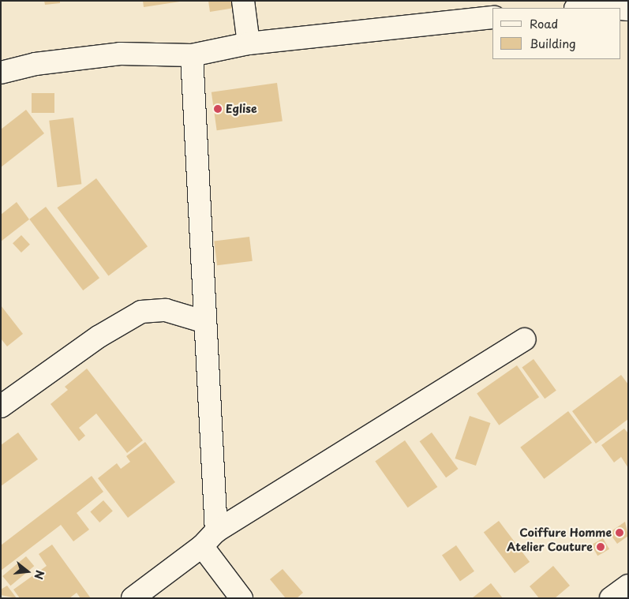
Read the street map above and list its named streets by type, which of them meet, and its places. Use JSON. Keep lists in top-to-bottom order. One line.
{"places":["Eglise","Coiffure Homme","Atelier Couture"],"legend":["Road","Building"],"north":"right"}
